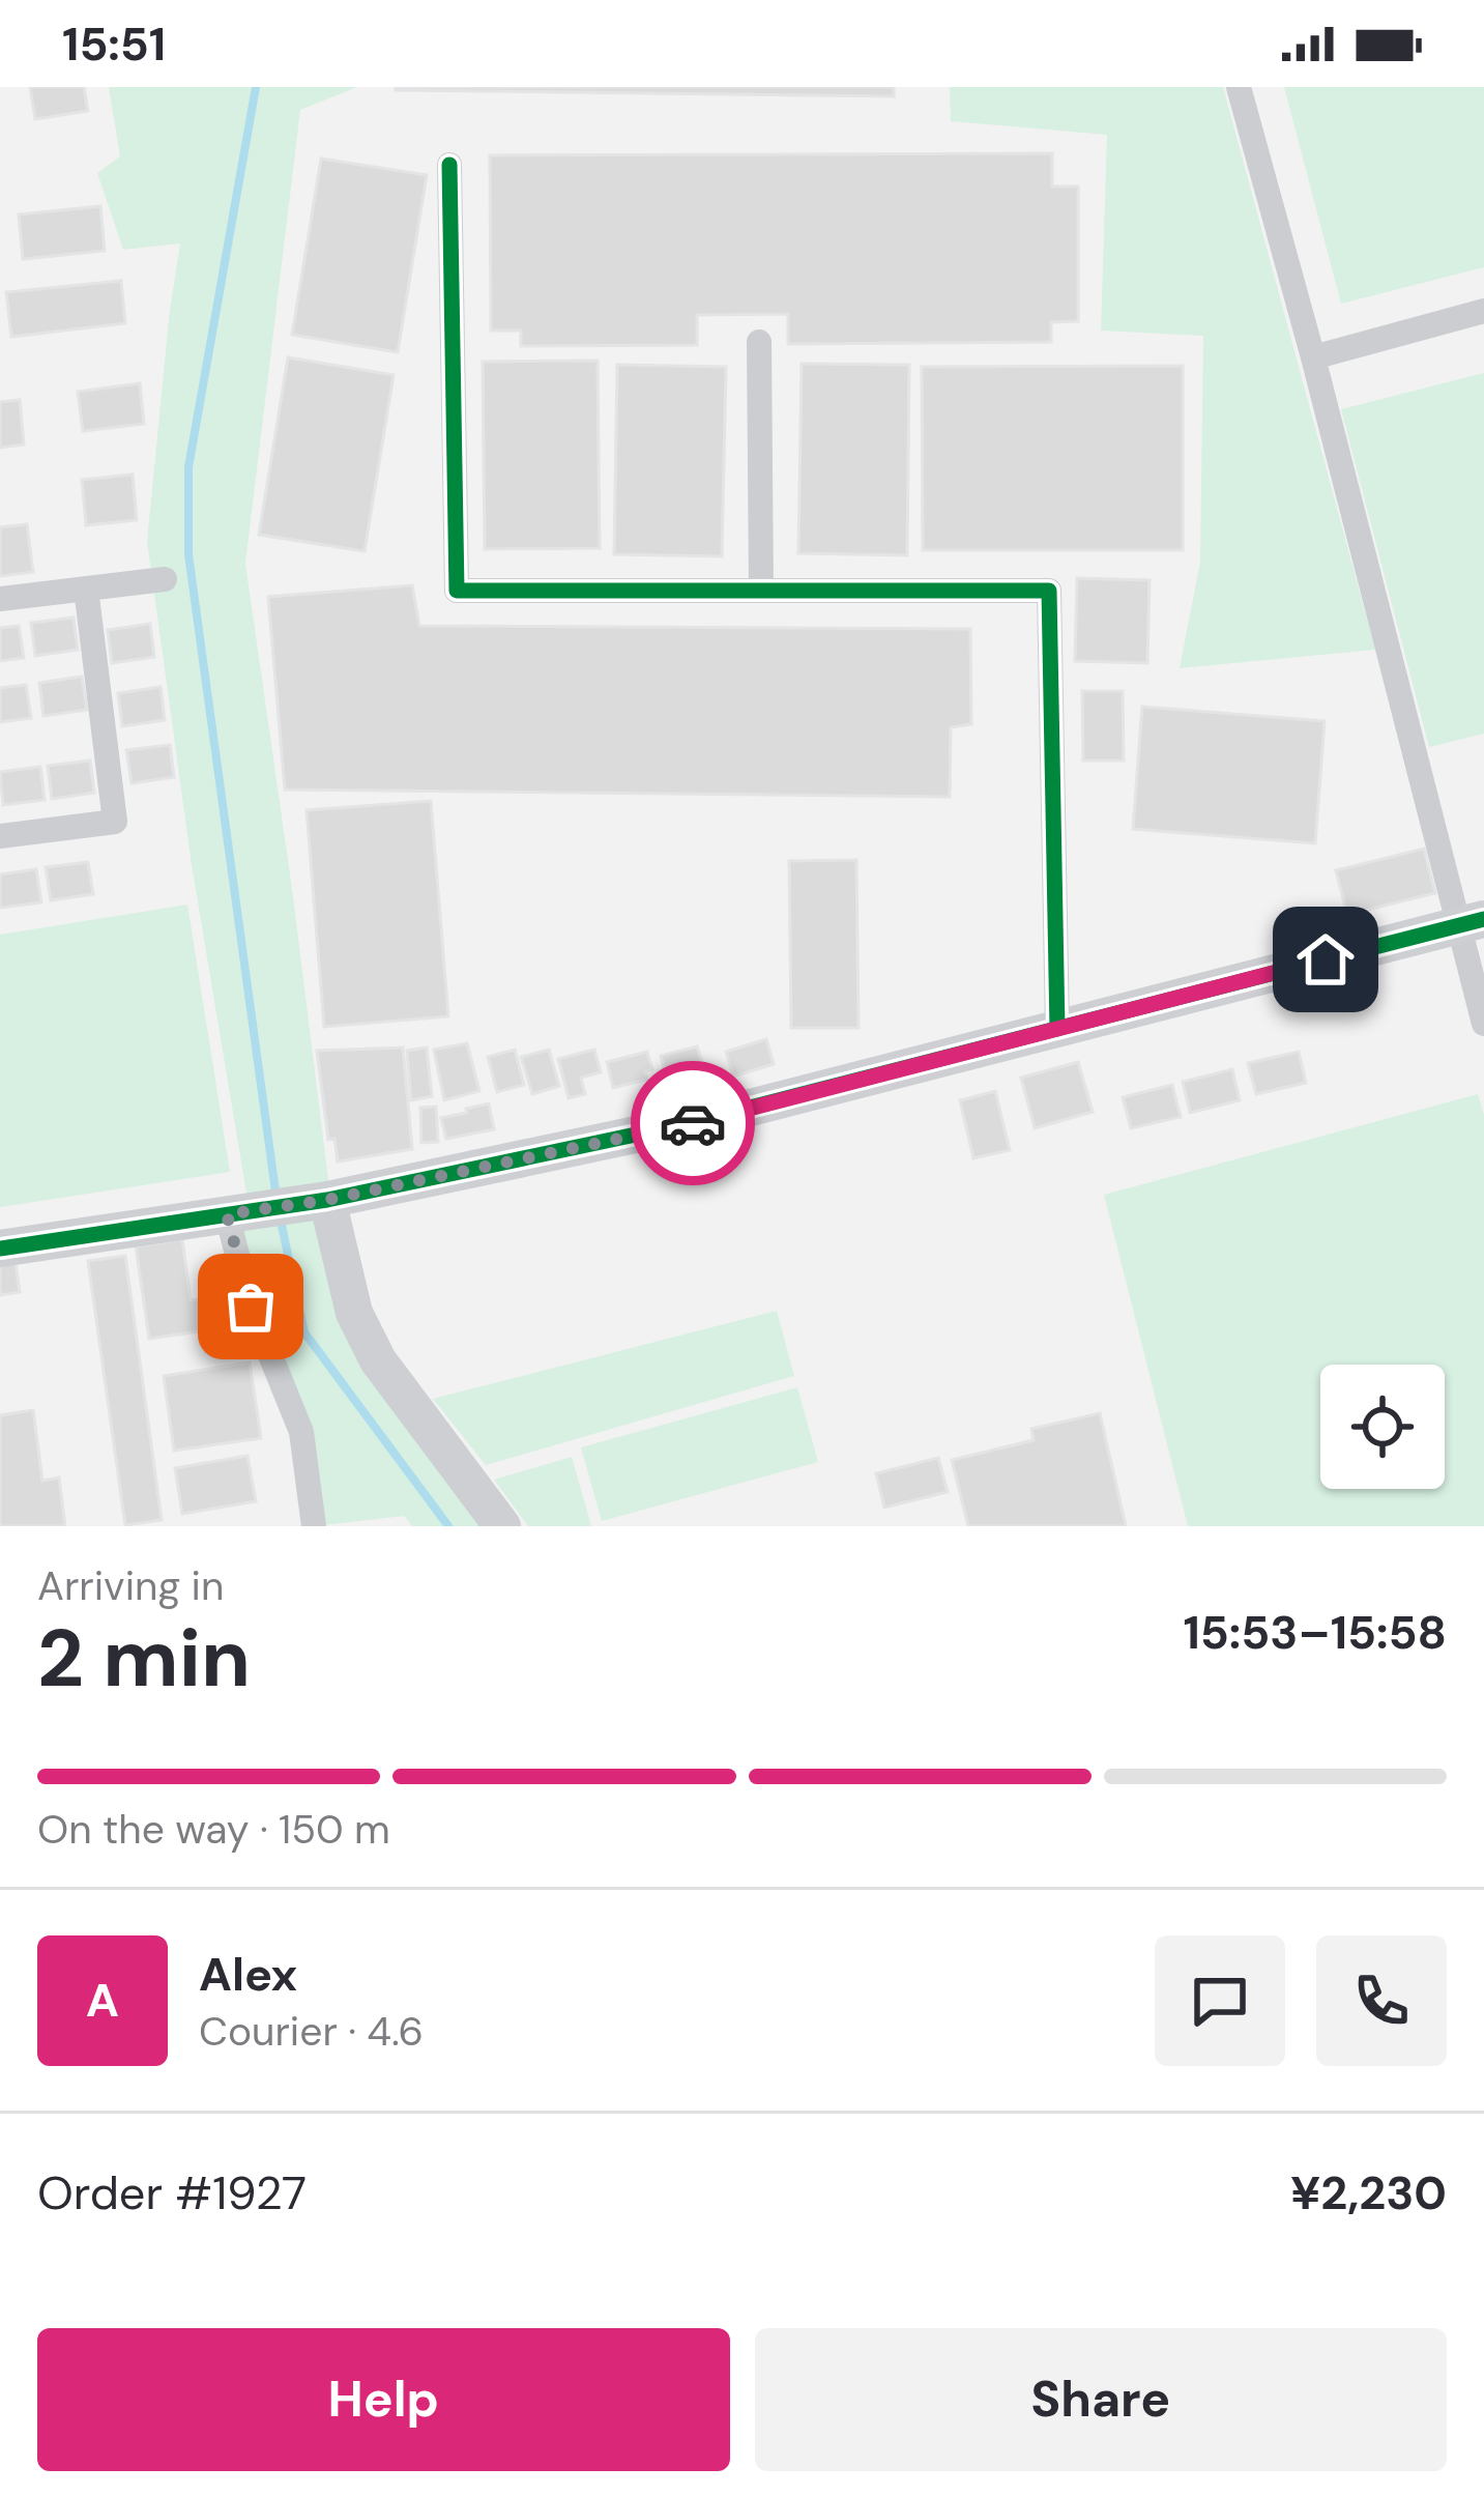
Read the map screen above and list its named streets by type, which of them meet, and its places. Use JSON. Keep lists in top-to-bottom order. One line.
{"page":{"status":"15:51","heading":["2 min","Arriving in","15:53–15:58"],"panel":["Alex","Courier · 4.6","Order #1927","¥2,230"],"bar":"On the way · 150 m","round":"A","buttons":["Help","Share"]}}
